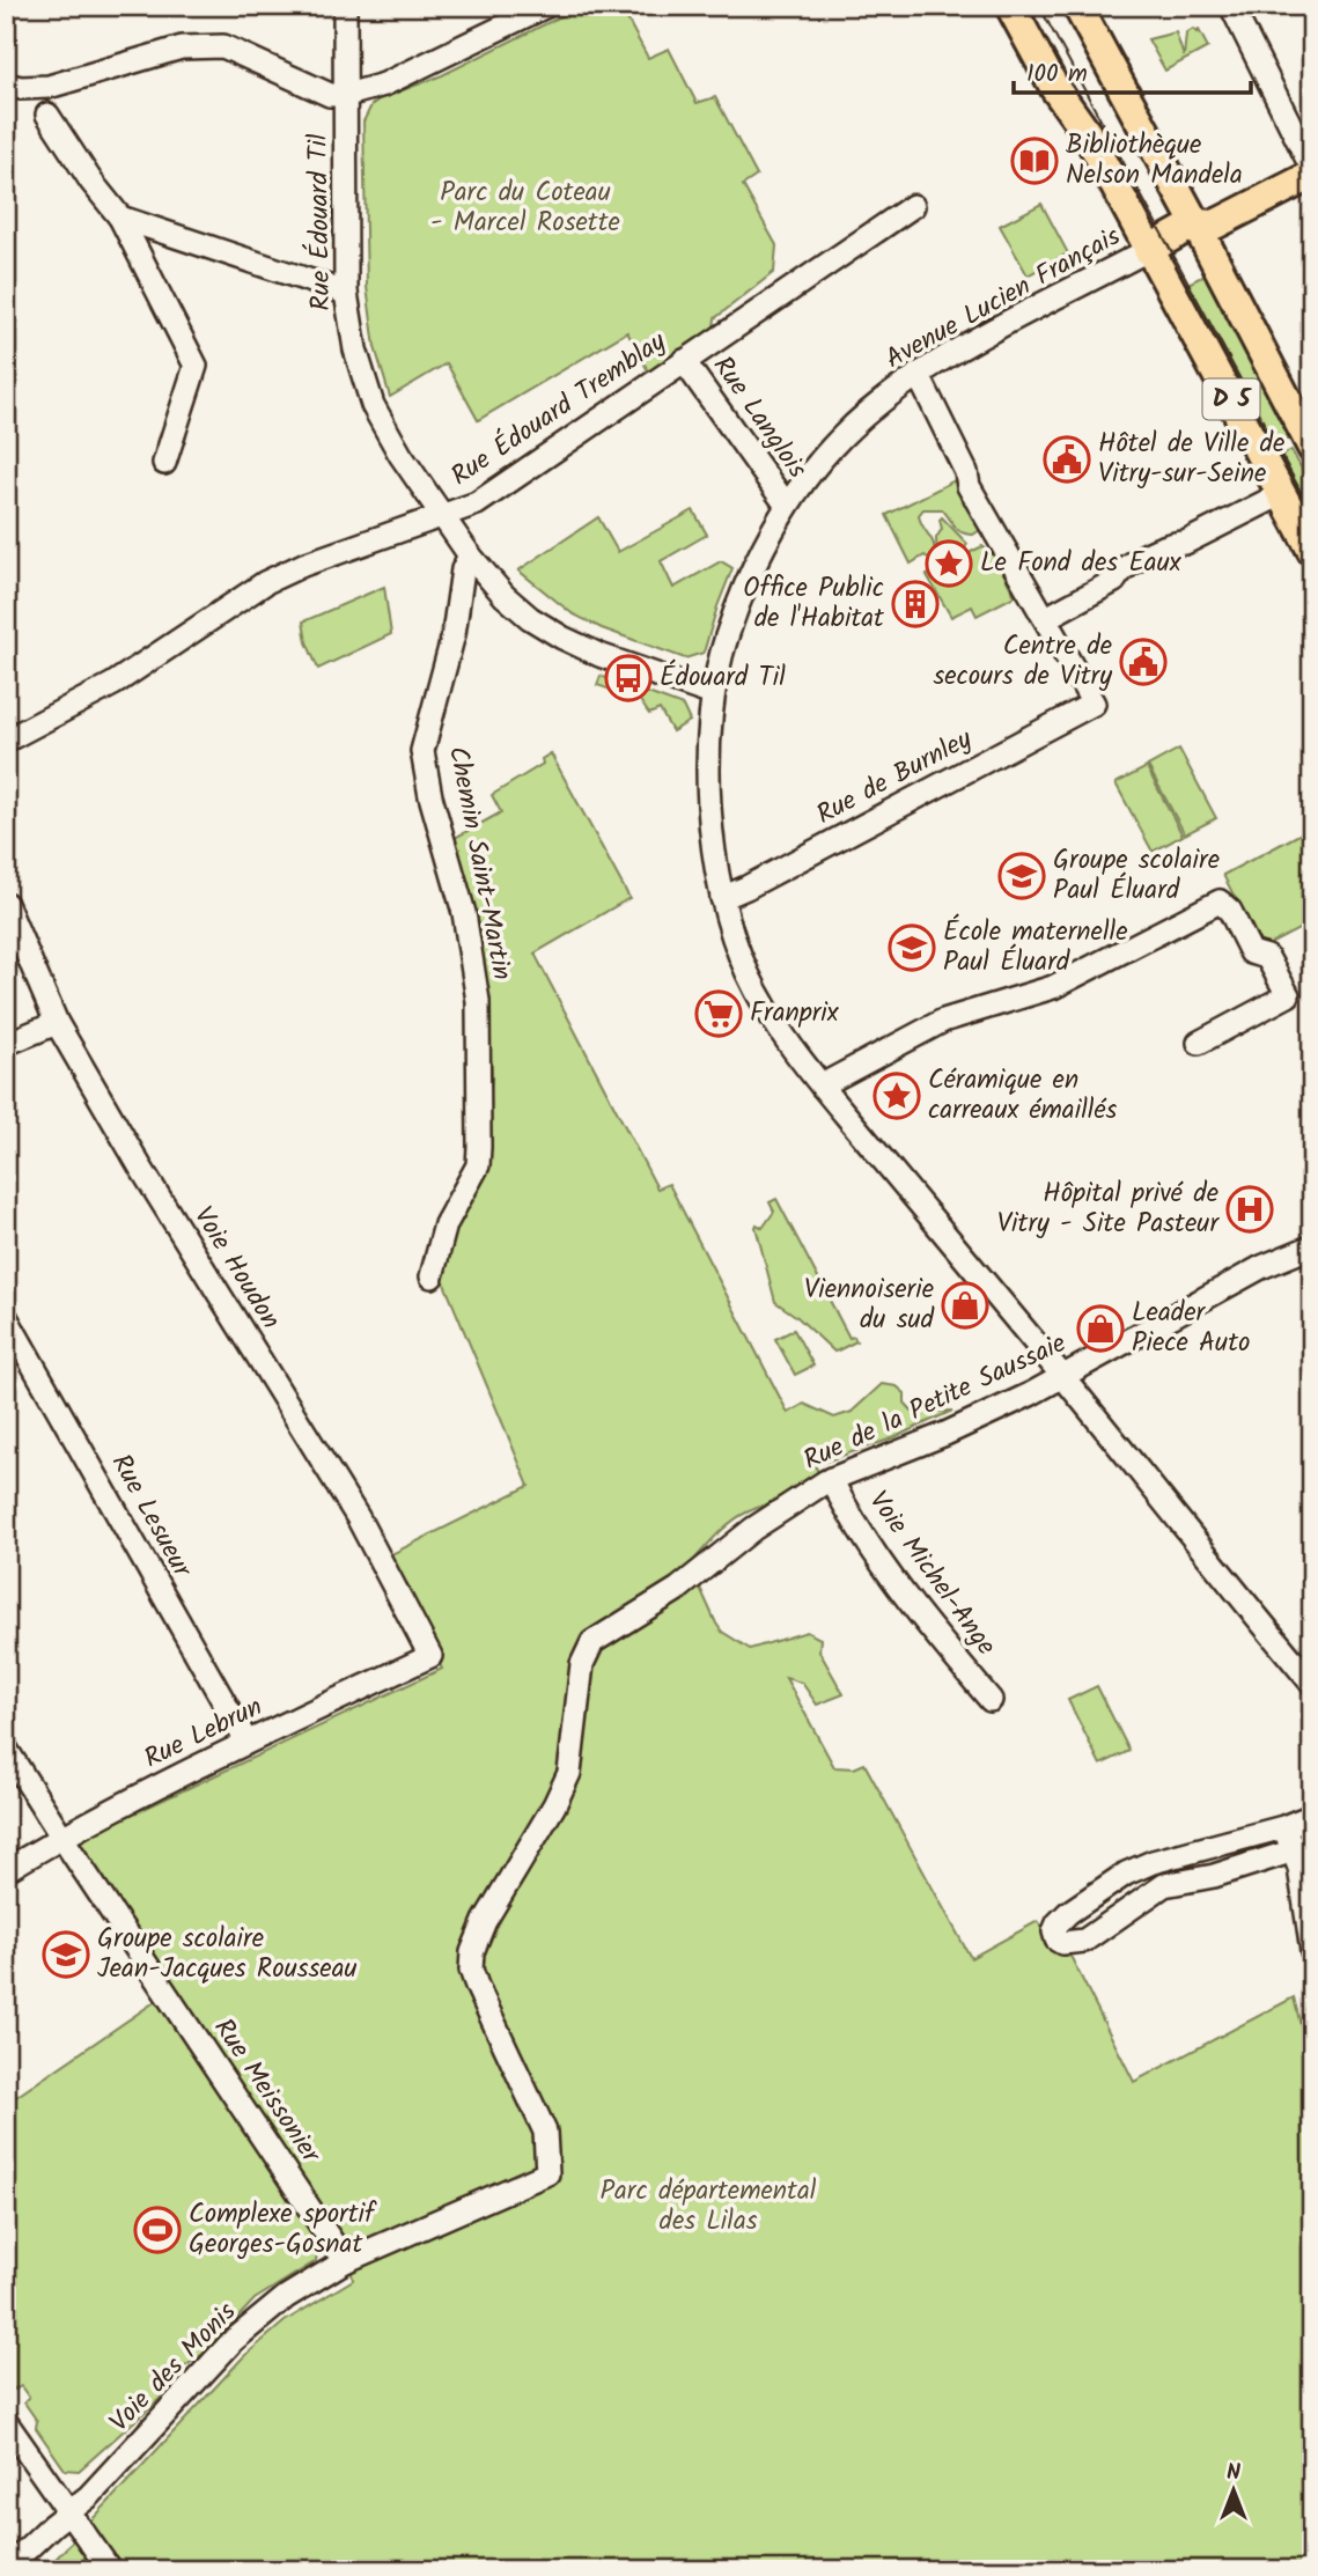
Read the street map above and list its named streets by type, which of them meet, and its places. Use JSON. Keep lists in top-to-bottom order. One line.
{"streets":{"main road":["D 5"],"street":["Rue Édouard Til","Avenue Lucien Français","Rue Édouard Tremblay","Rue Langlois","Rue de Burnley","Chemin Saint-Martin","Voie Houdon","Rue de la Petite Saussaie","Rue Lesueur","Voie Michel-Ange","Rue Lebrun","Rue Meissonier","Voie des Monis"]},"crossings":[["Rue Édouard Til","Avenue Lucien Français"],["Rue Édouard Til","Rue Édouard Tremblay"],["Rue Édouard Til","Chemin Saint-Martin"],["Avenue Lucien Français","D 5"],["Avenue Lucien Français","Rue Langlois"],["Avenue Lucien Français","Rue de Burnley"],["Avenue Lucien Français","Rue de la Petite Saussaie"],["Rue Édouard Tremblay","Rue Langlois"],["Voie Houdon","Rue Lebrun"],["Rue de la Petite Saussaie","Voie Michel-Ange"],["Rue de la Petite Saussaie","Voie des Monis"],["Rue Lesueur","Rue Lebrun"],["Rue Lebrun","Rue Meissonier"],["Rue Meissonier","Voie des Monis"]],"parks":["Parc du Coteau - Marcel Rosette","Parc départemental des Lilas"],"places":{"library":["Bibliothèque Nelson Mandela"],"public building":["Hôtel de Ville de Vitry-sur-Seine","Centre de secours de Vitry"],"place":["Le Fond des Eaux","Céramique en carreaux émaillés"],"building":["Office Public de l'Habitat"],"bus stop":["Édouard Til"],"school or university":["Groupe scolaire Paul Éluard","École maternelle Paul Éluard","Groupe scolaire Jean-Jacques Rousseau"],"supermarket":["Franprix"],"hospital":["Hôpital privé de Vitry - Site Pasteur"],"shop":["Viennoiserie du sud","Leader Piece Auto"],"sports":["Complexe sportif Georges-Gosnat"]},"scale_bar":"100 m","north":"top"}
